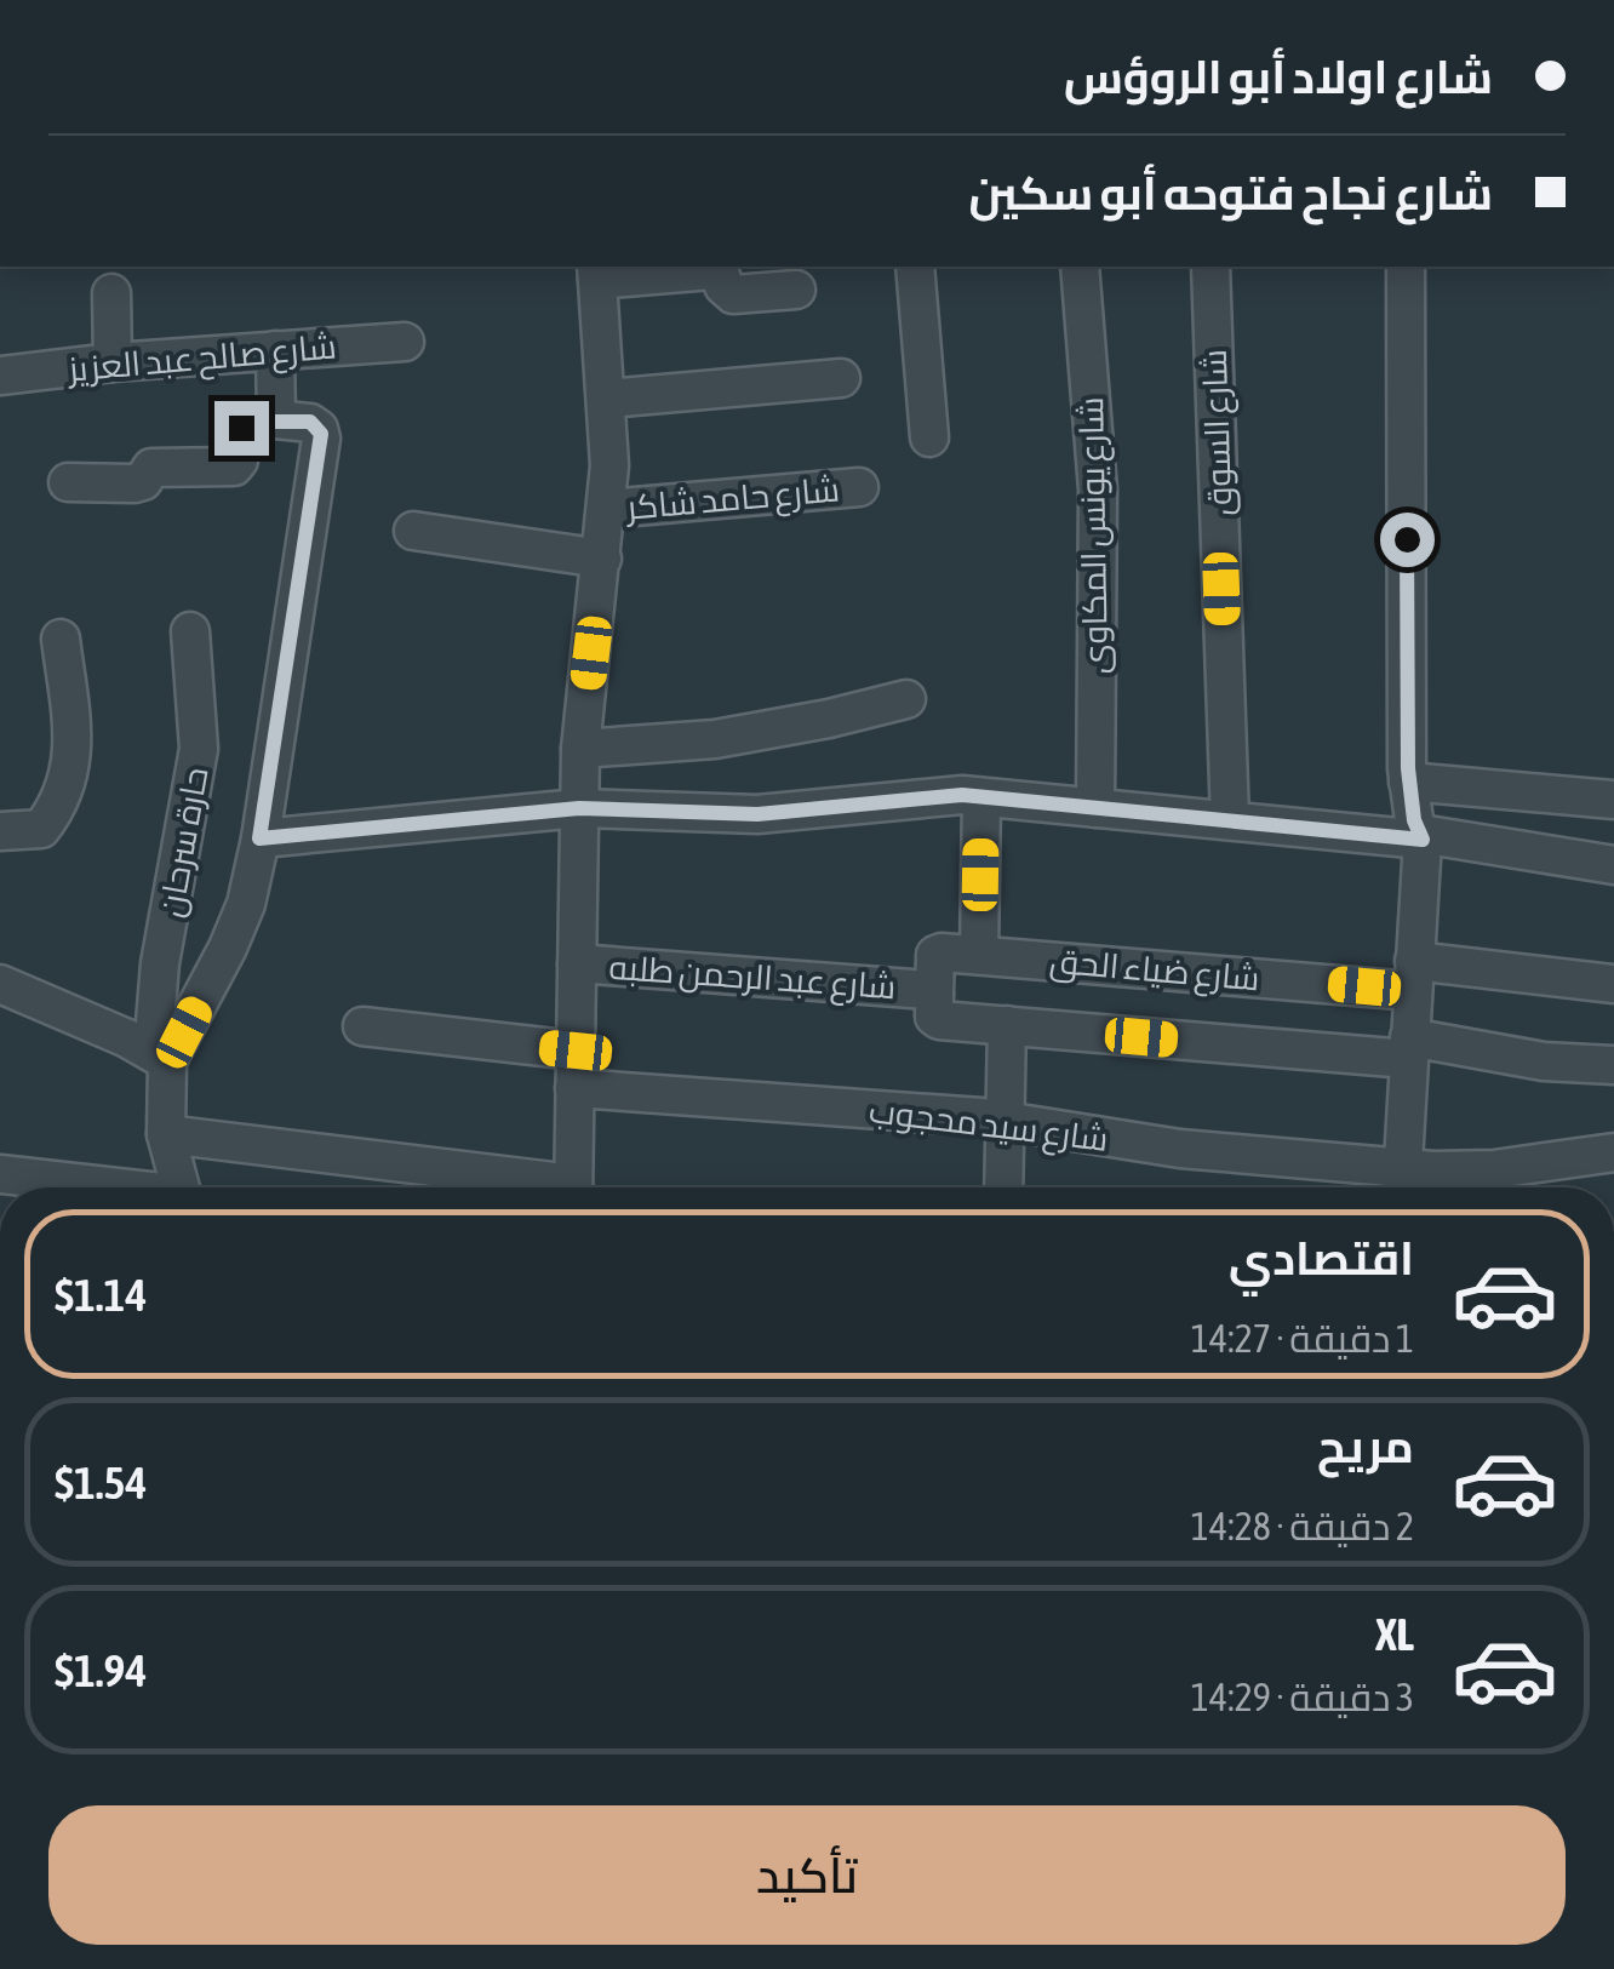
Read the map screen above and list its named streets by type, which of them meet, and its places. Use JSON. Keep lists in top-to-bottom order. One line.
{"streets":{"street":["شارع صالح عبد العزيز","شارع السوق","شارع حامد شاكر","شارع يونس المكاوى","حارة سرحان","شارع ضياء الحق","شارع عبد الرحمن طلبه","شارع سيد محجوب"]},"crossings":[["شارع ضياء الحق","شارع عبد الرحمن طلبه"]],"page":{"banner":["شارع اولاد أبو الروؤس","شارع نجاح فتوحه أبو سكين"],"list":[{"name":"اقتصادي","note":"1 دقيقة · 14:27","value":"$1.14"},{"name":"مريح","note":"2 دقيقة · 14:28","value":"$1.54"},{"name":"XL","note":"3 دقيقة · 14:29","value":"$1.94"}],"buttons":"تأكيد"}}
